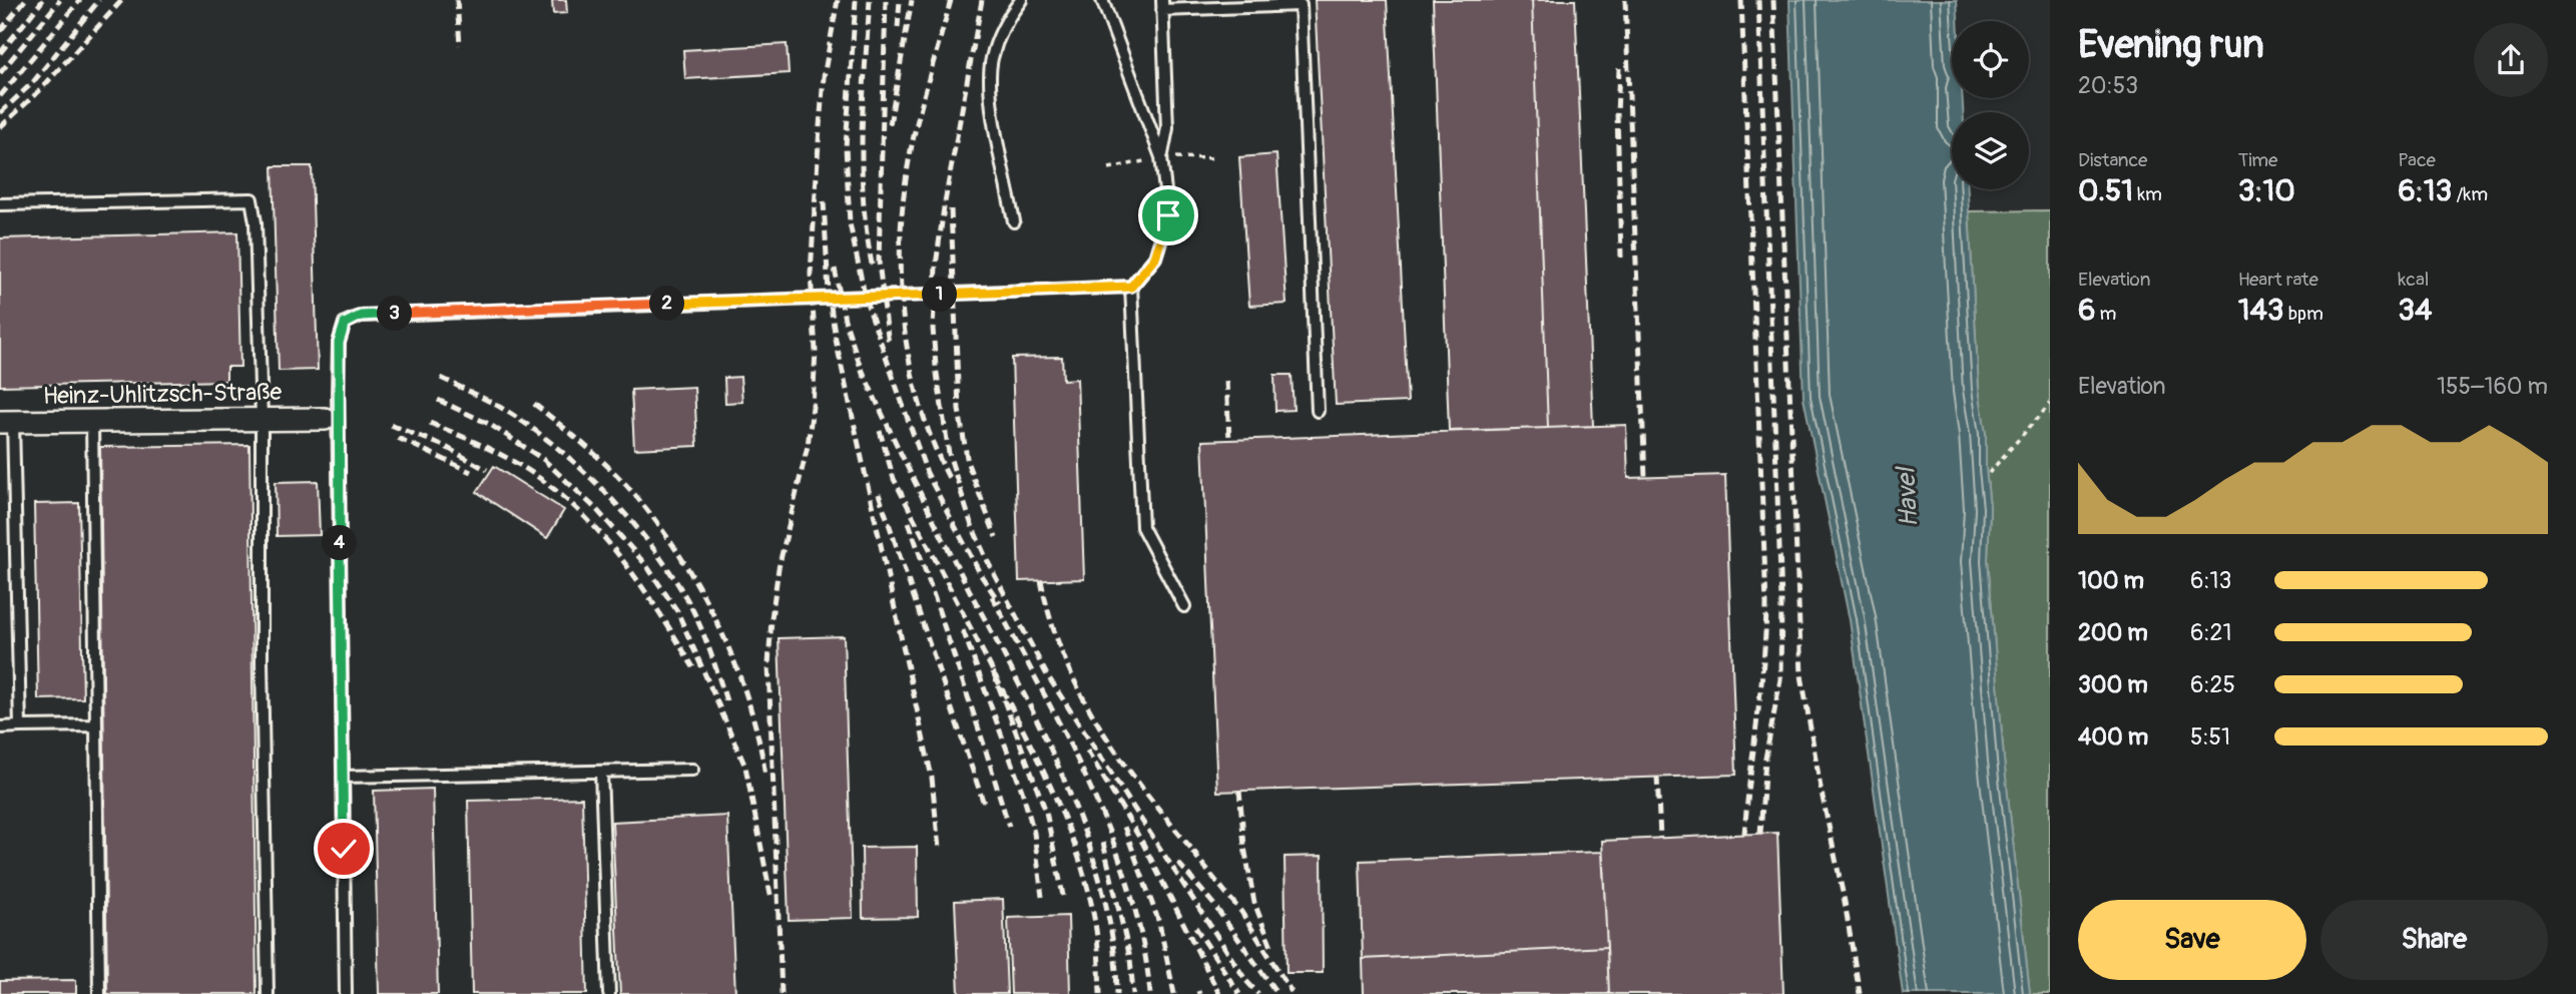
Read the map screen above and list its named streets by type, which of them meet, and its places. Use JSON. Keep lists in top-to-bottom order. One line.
{"streets":{"street":["Heinz-Uhlitzsch-Straße"]},"water":["Havel"],"page":{"heading":["Evening run","20:53"],"stats":[["Distance","0.51 km"],["Time","3:10"],["Pace","6:13 /km"],["Elevation","6 m"],["Heart rate","143 bpm"],["kcal","34"]],"pins":["1","2","3","4"],"chart":["Elevation","155–160 m"],"list":[{"name":"100 m","note":"6:13"},{"name":"200 m","note":"6:21"},{"name":"300 m","note":"6:25"},{"name":"400 m","note":"5:51"}],"buttons":["Save","Share"]}}
